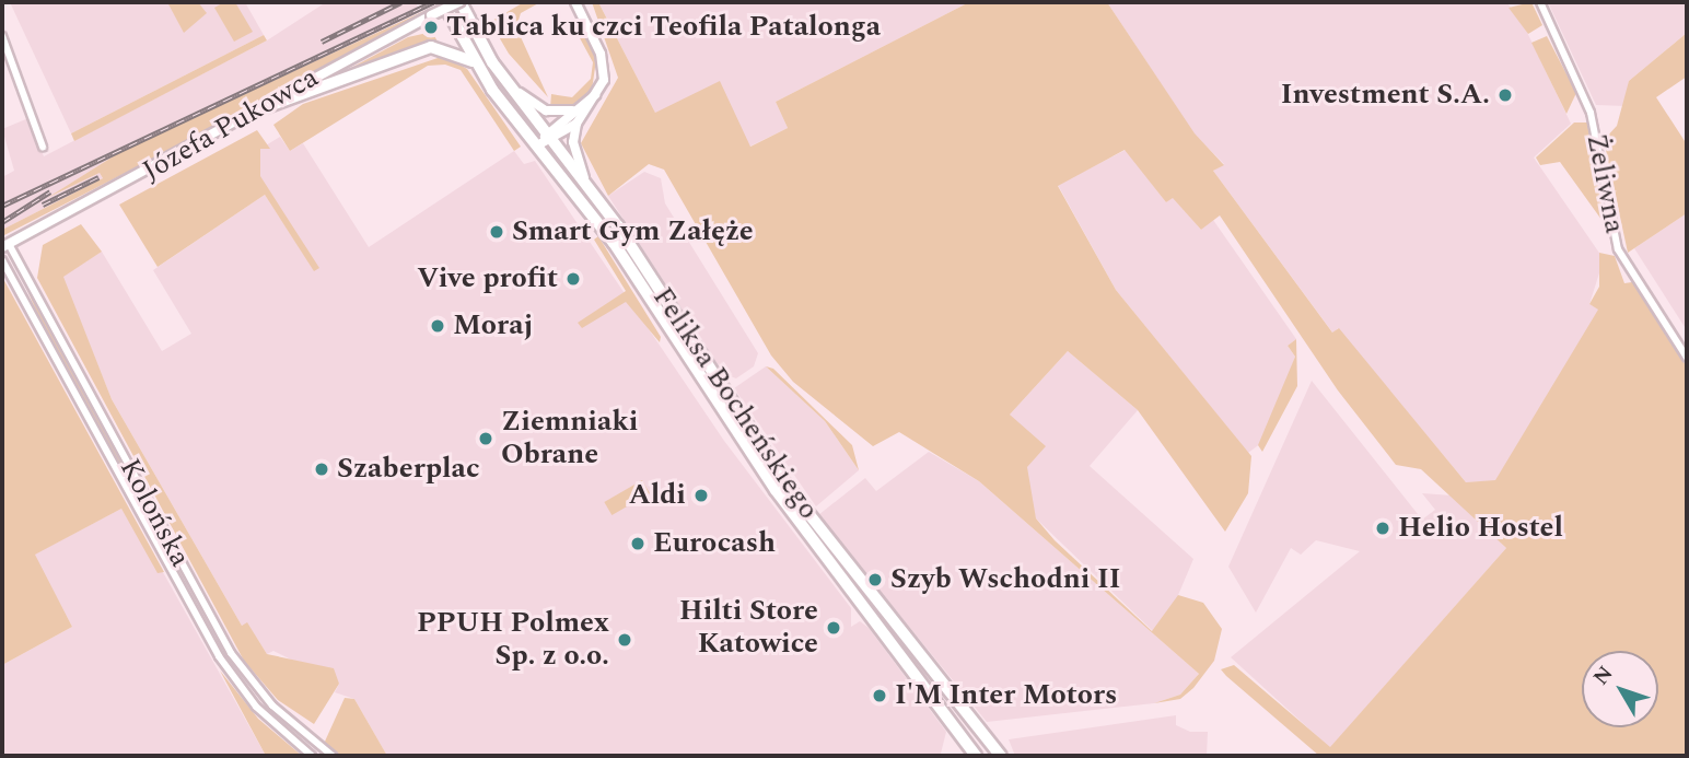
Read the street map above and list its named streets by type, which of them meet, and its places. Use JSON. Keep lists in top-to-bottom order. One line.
{"streets":{"main road":["Feliksa Bocheńskiego"],"street":["Józefa Pukowca","Żeliwna","Kolońska"]},"crossings":[["Józefa Pukowca","Feliksa Bocheńskiego"],["Józefa Pukowca","Kolońska"]],"places":["Tablica ku czci Teofila Patalonga","Investment S.A.","Smart Gym Załęże","Vive profit","Moraj","Ziemniaki Obrane","Szaberplac","Aldi","Helio Hostel","Eurocash","Szyb Wschodni II","Hilti Store Katowice","PPUH Polmex Sp. z o.o.","I'M Inter Motors"],"north":"top left"}
